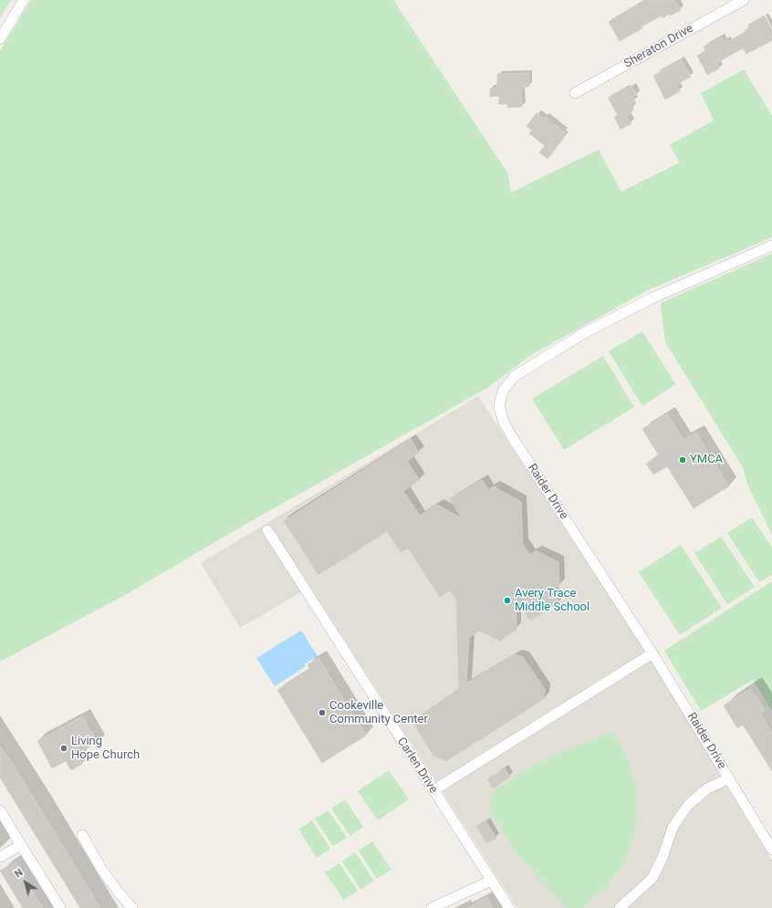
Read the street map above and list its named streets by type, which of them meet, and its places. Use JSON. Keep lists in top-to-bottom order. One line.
{"streets":{"street":["Sheraton Drive","Raider Drive","Carlen Drive"]},"places":["YMCA","Avery Trace Middle School","Cookeville Community Center","Living Hope Church"],"north":"top left"}
